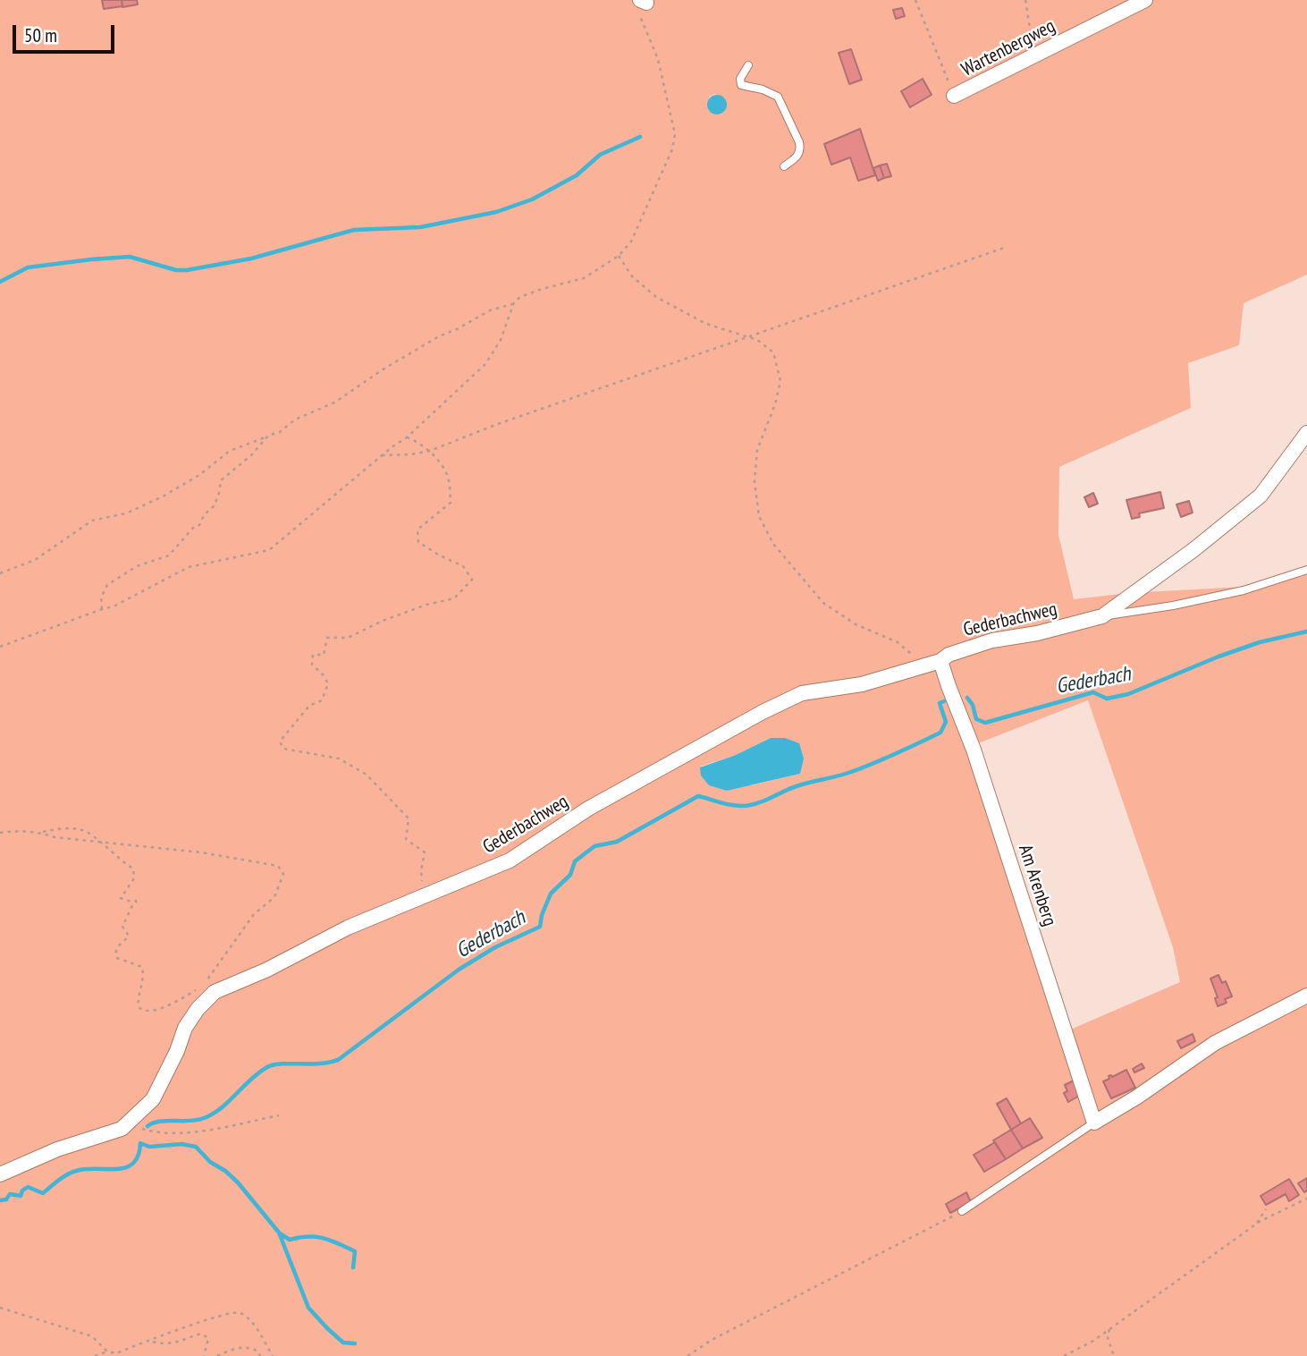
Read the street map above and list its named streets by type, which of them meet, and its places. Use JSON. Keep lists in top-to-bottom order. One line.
{"streets":{"street":["Wartenbergweg","Gederbachweg","Am Arenberg"]},"crossings":[["Gederbachweg","Am Arenberg"]],"water":["Gederbach"],"scale_bar":"50 m"}
